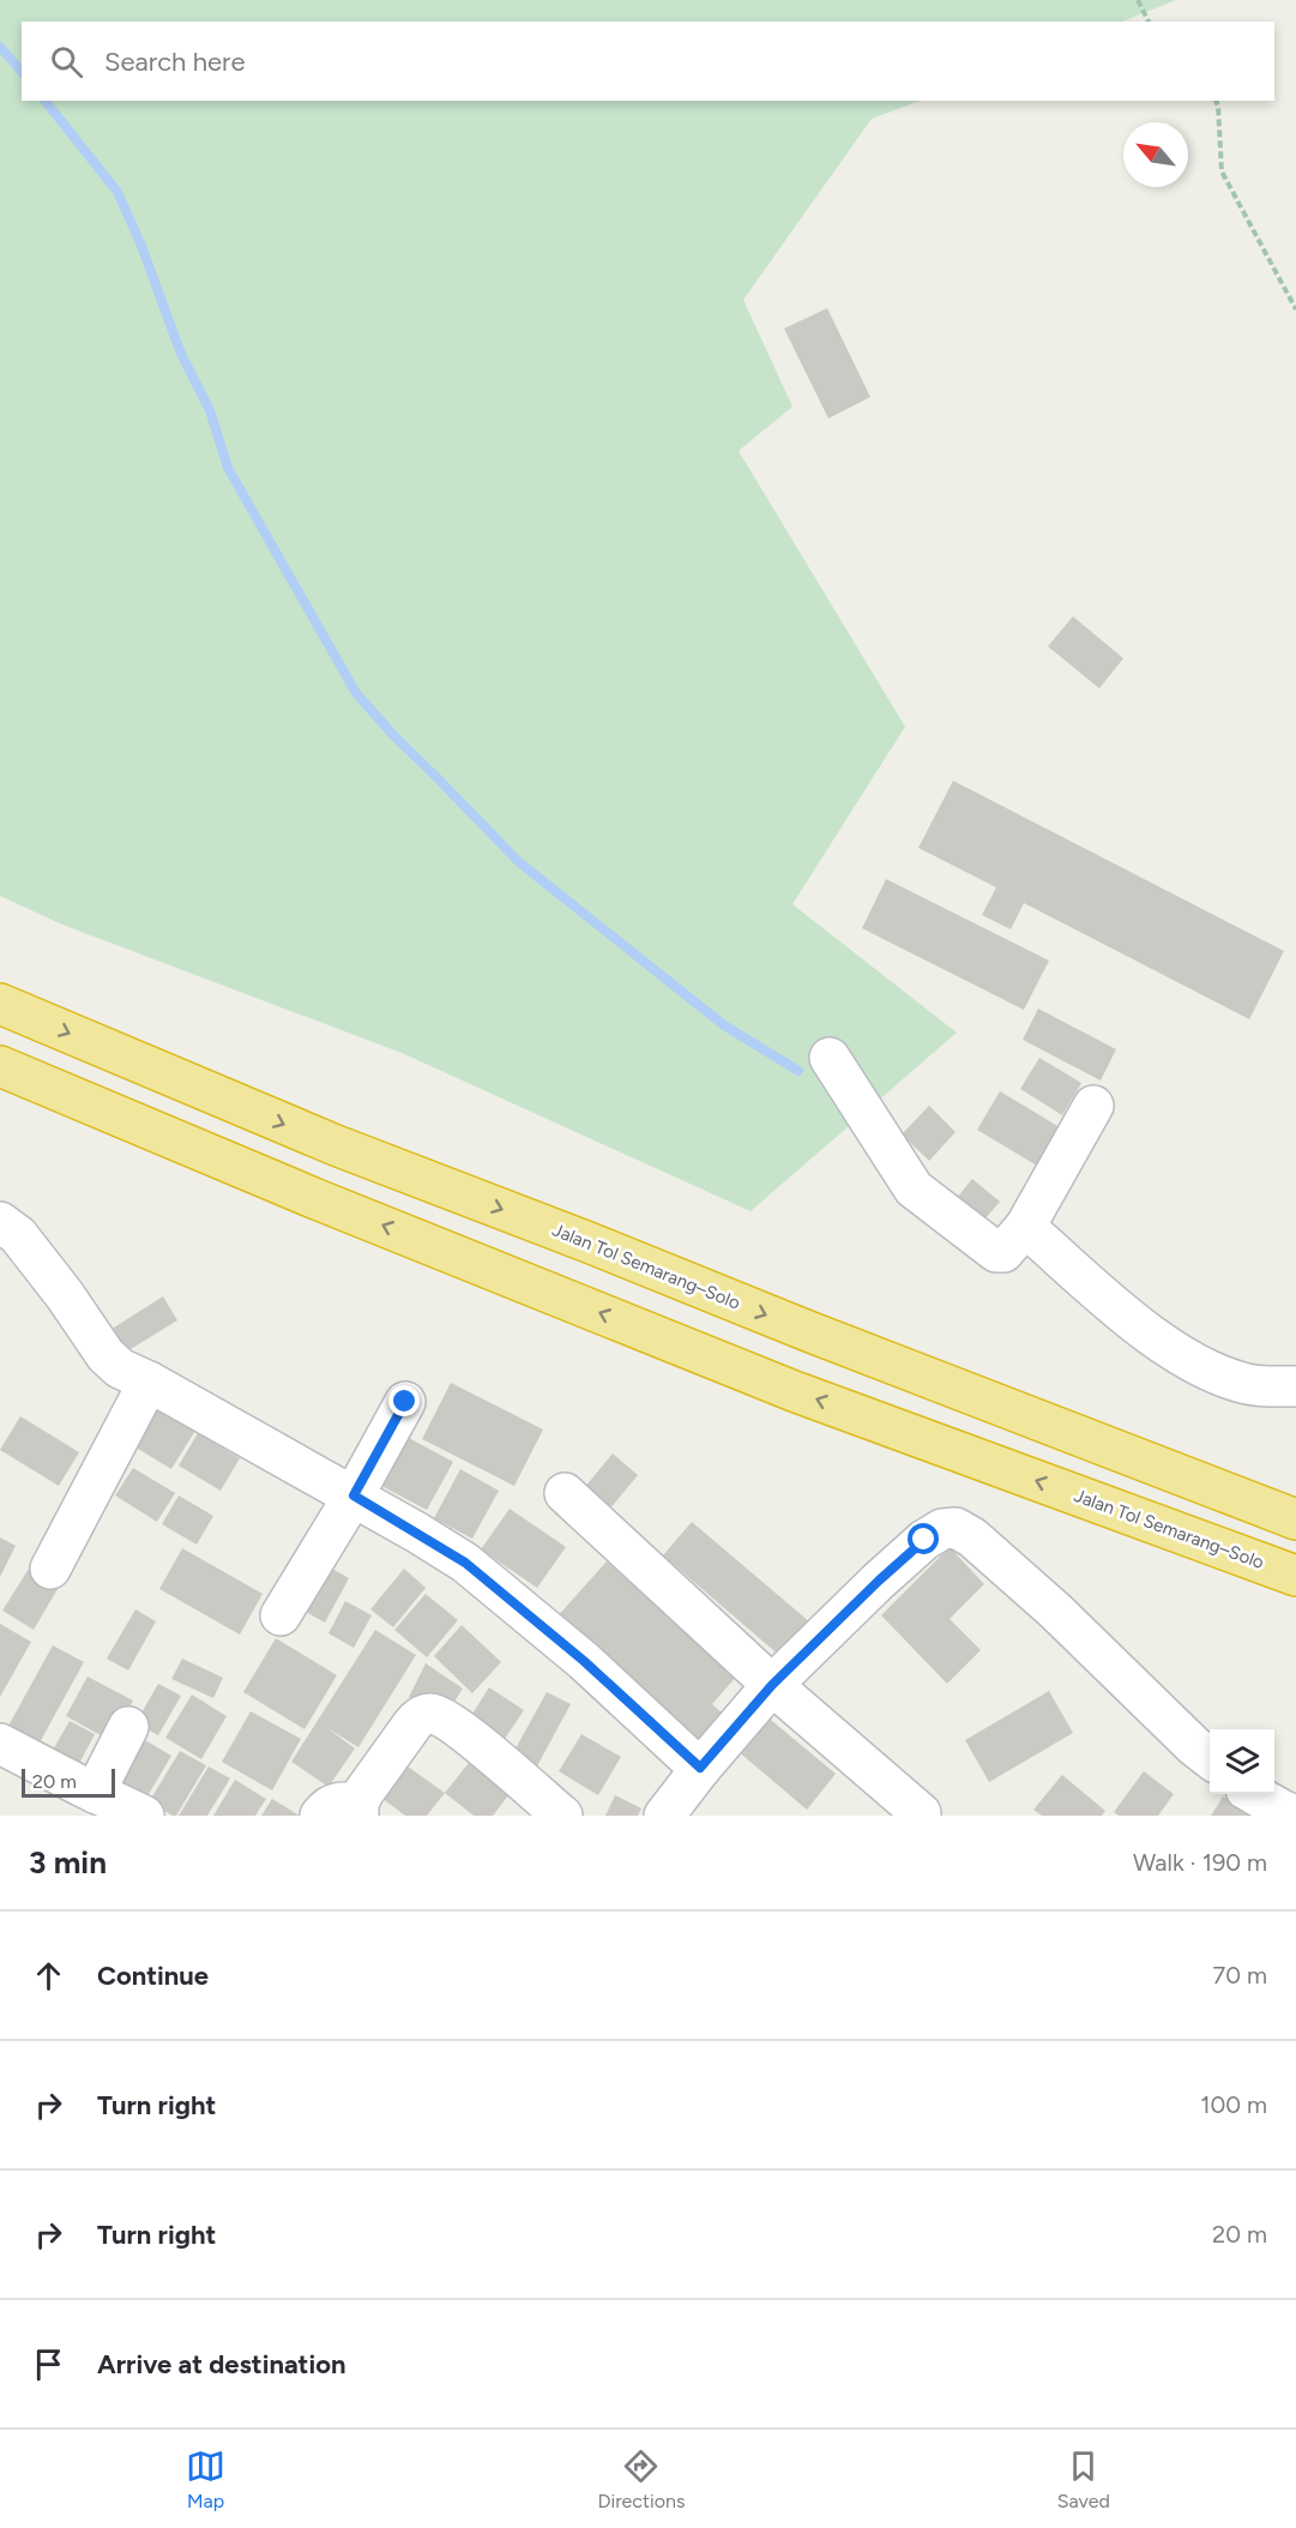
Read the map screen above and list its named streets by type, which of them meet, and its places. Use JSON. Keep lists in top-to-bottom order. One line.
{"streets":{"highway":["Jalan Tol Semarang–Solo"]},"scale_bar":"20 m","north":"top left","page":{"search":"Search here","scale":"20 m","heading":["3 min","Walk · 190 m"],"list":[["Continue","70 m"],["Turn right","100 m"],["Turn right","20 m"],"Arrive at destination"],"nav":["Map","Directions","Saved"]}}
